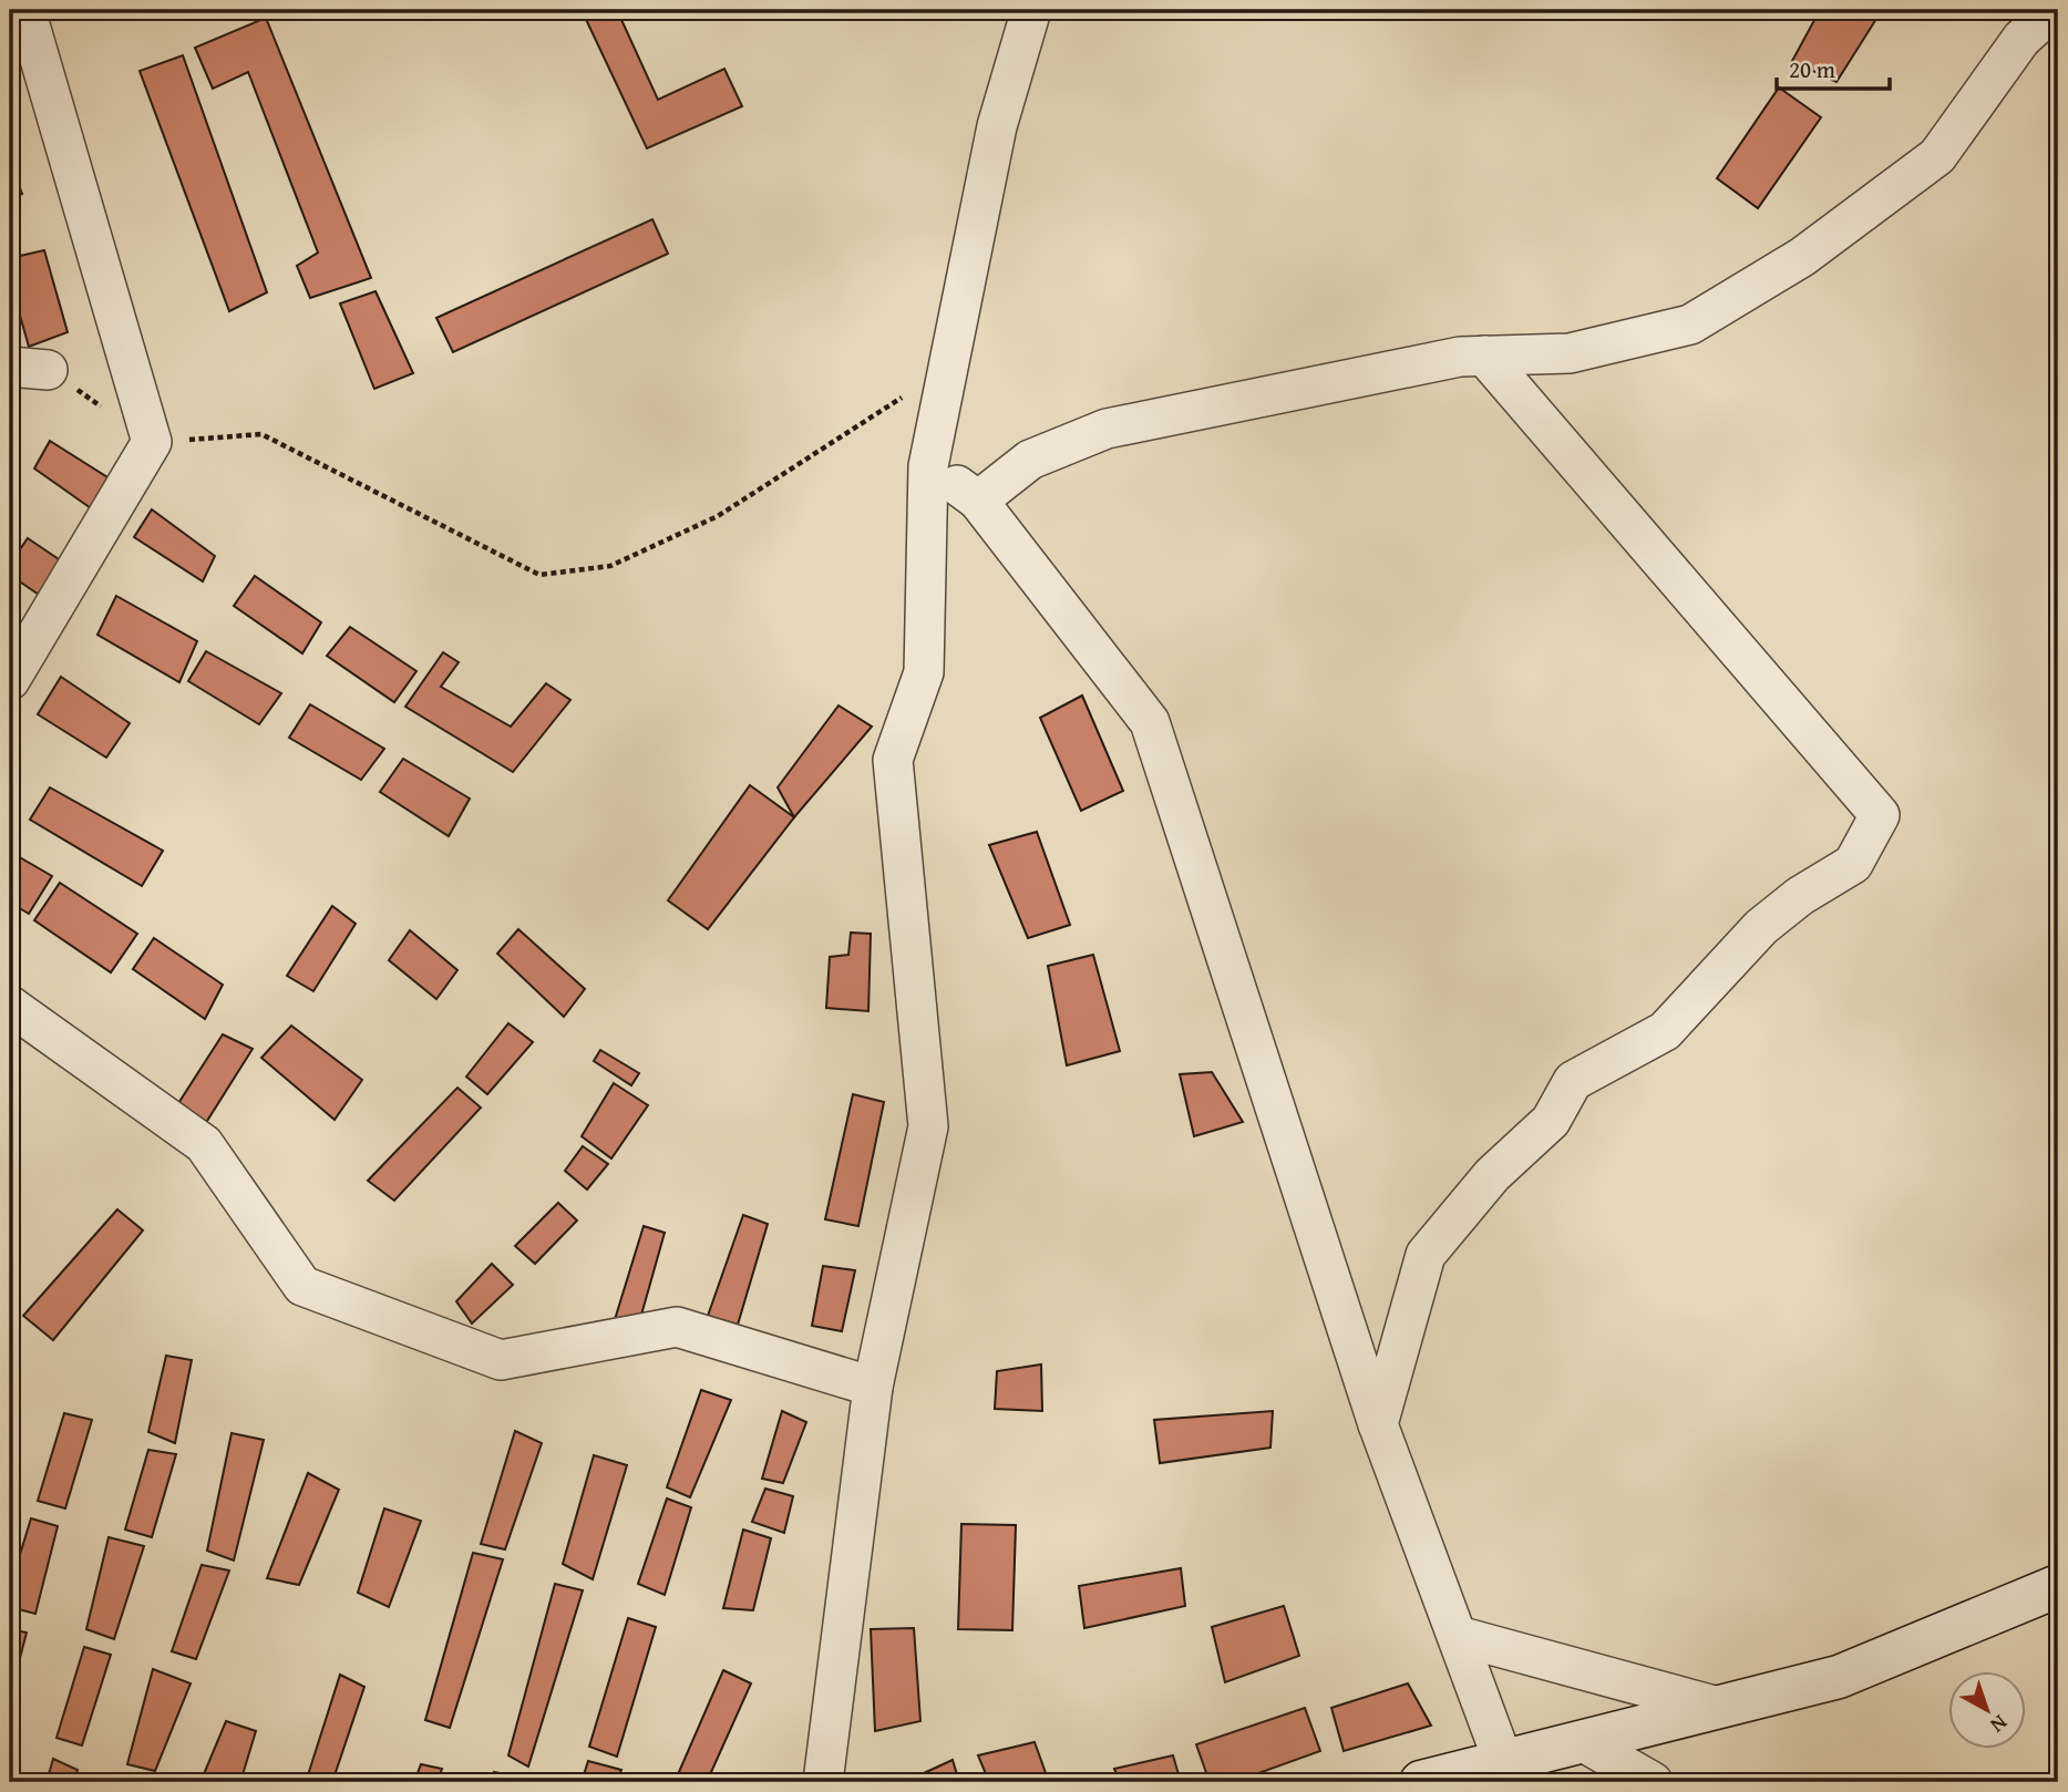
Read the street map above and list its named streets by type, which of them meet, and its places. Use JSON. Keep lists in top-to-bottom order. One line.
{"scale_bar":"20 m","north":"bottom right"}
